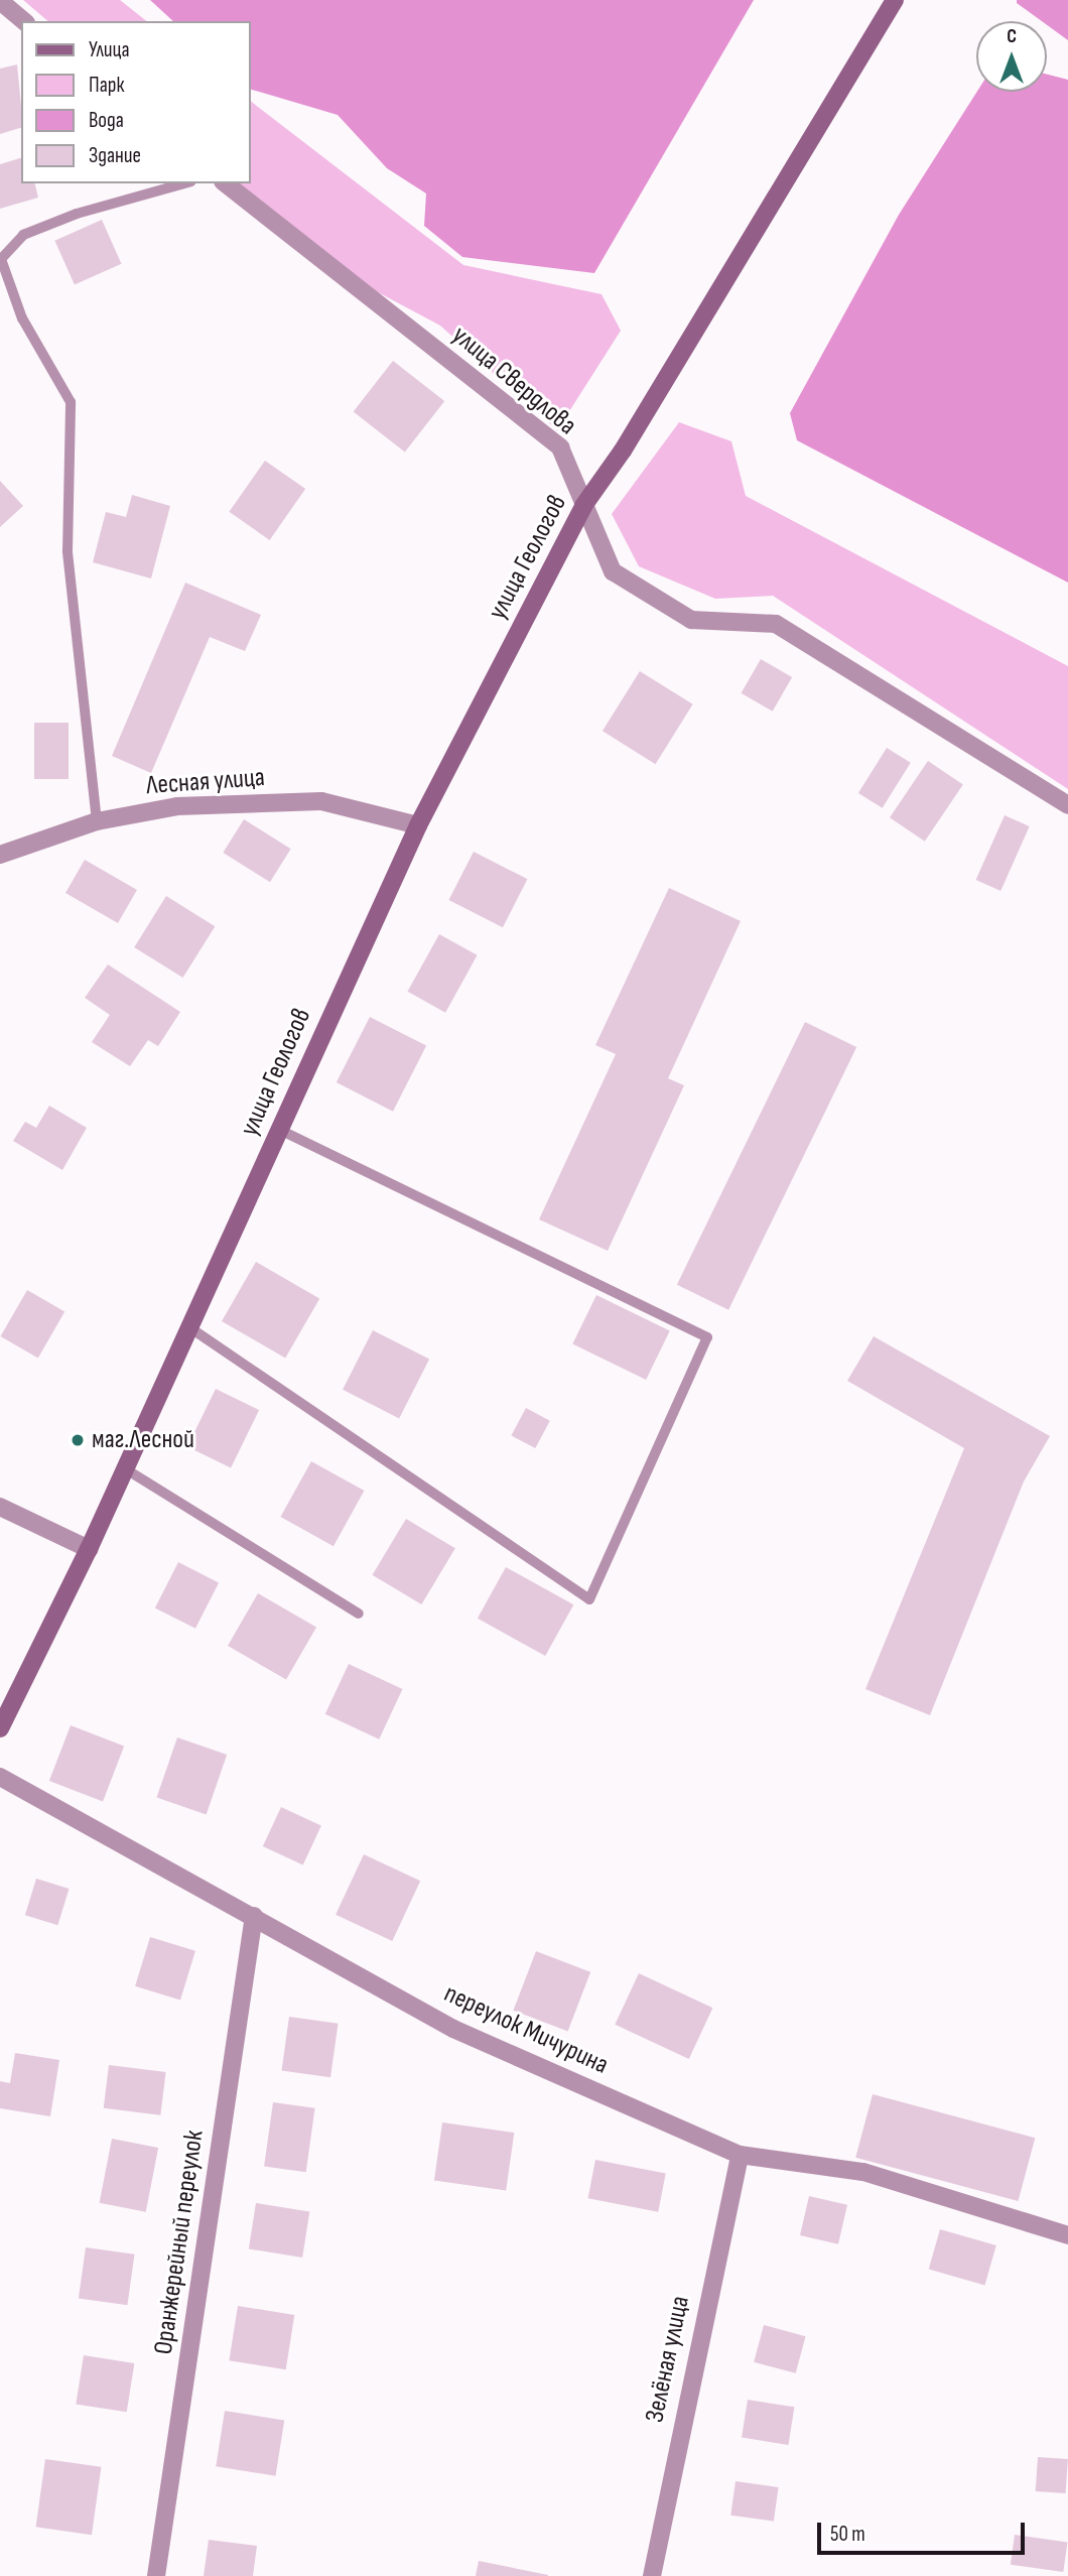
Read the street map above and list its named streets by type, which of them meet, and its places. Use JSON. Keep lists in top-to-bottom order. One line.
{"streets":{"street":["улица Свердлова","улица Геологов","Лесная улица","переулок Мичурина","Оранжерейный переулок","Зелёная улица"]},"crossings":[["улица Свердлова","улица Геологов"],["улица Геологов","Лесная улица"],["переулок Мичурина","Оранжерейный переулок"],["переулок Мичурина","Зелёная улица"]],"places":["маг.Лесной"],"legend":["Улица","Парк","Вода","Здание"],"scale_bar":"50 m","north":"top"}
